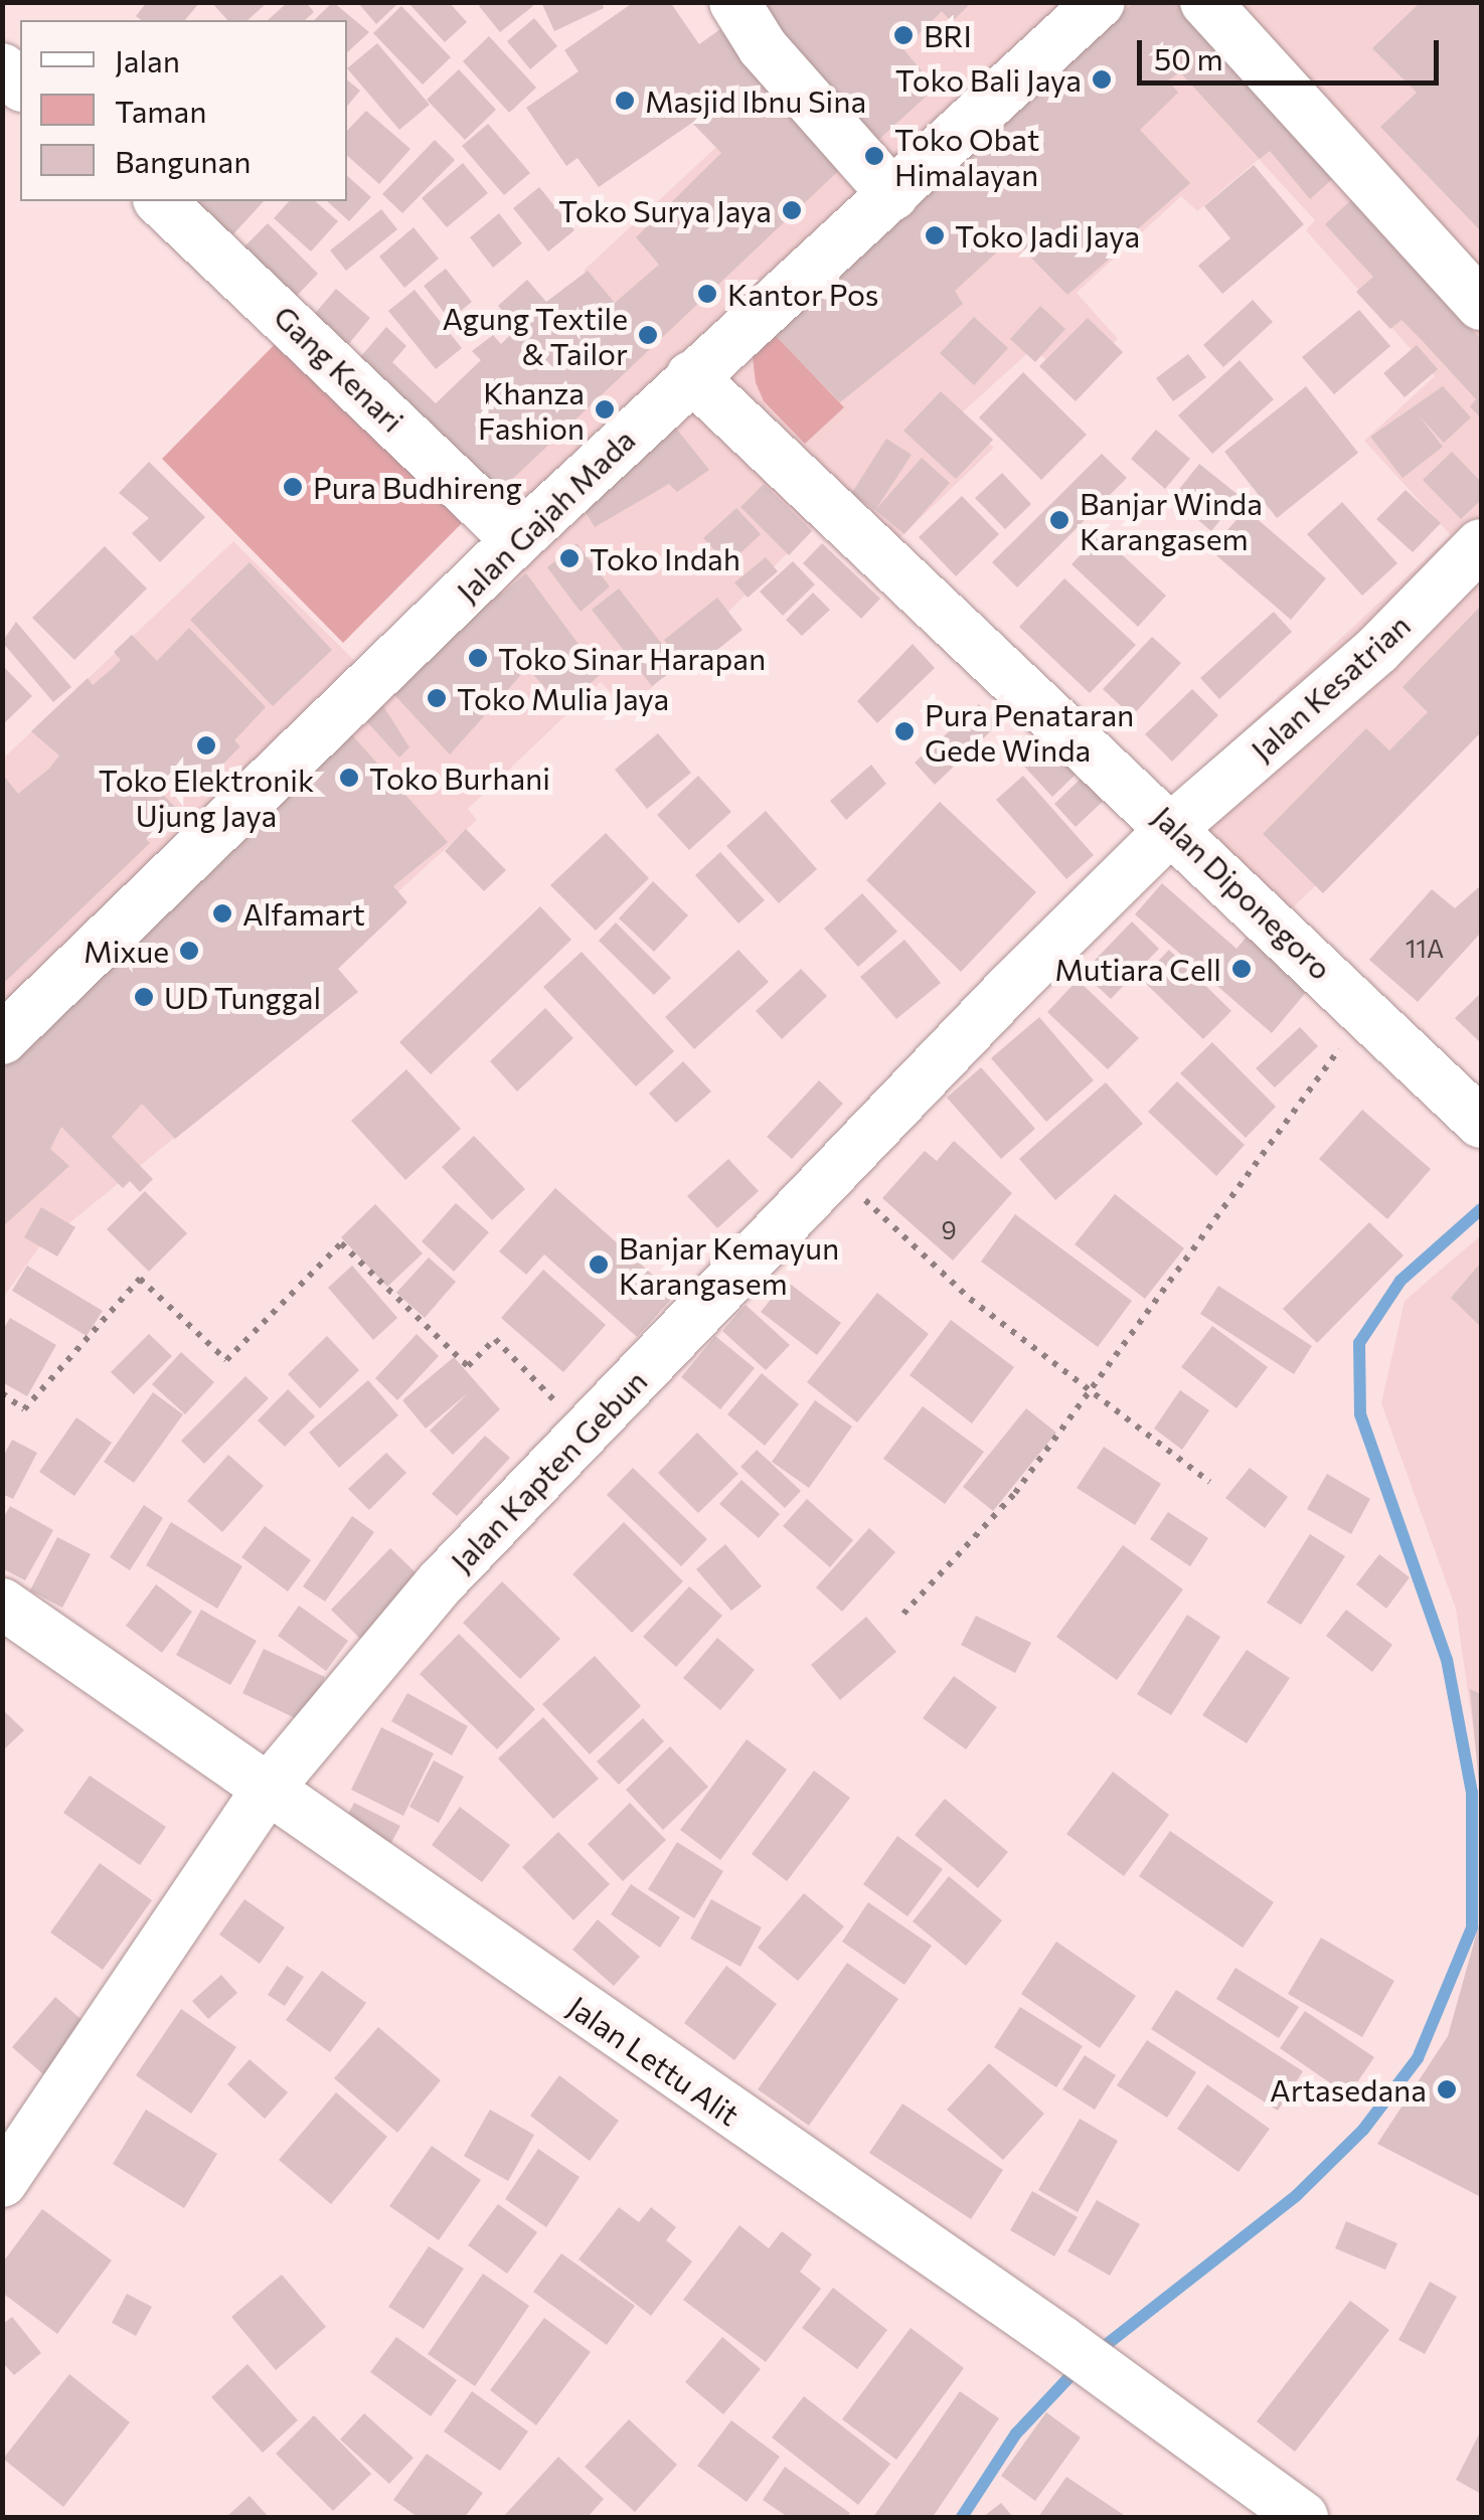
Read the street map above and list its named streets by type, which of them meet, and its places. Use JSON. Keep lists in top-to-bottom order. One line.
{"streets":{"street":["Gang Kenari","Jalan Gajah Mada","Jalan Kesatrian","Jalan Diponegoro","Jalan Kapten Gebun","Jalan Lettu Alit"]},"crossings":[["Gang Kenari","Jalan Gajah Mada"],["Jalan Gajah Mada","Jalan Diponegoro"],["Jalan Kesatrian","Jalan Diponegoro"],["Jalan Kesatrian","Jalan Kapten Gebun"],["Jalan Diponegoro","Jalan Kapten Gebun"],["Jalan Kapten Gebun","Jalan Lettu Alit"]],"places":["BRI","Toko Bali Jaya","Masjid Ibnu Sina","Toko Obat Himalayan","Toko Surya Jaya","Toko Jadi Jaya","Kantor Pos","Agung Textile & Tailor","Khanza Fashion","Pura Budhireng","Banjar Winda Karangasem","Toko Indah","Toko Sinar Harapan","Toko Mulia Jaya","Pura Penataran Gede Winda","Toko Elektronik Ujung Jaya","Toko Burhani","Alfamart","Mixue","Mutiara Cell","UD Tunggal","Banjar Kemayun Karangasem","Artasedana"],"house_numbers":["11A","9"],"legend":["Jalan","Taman","Bangunan"],"scale_bar":"50 m"}
